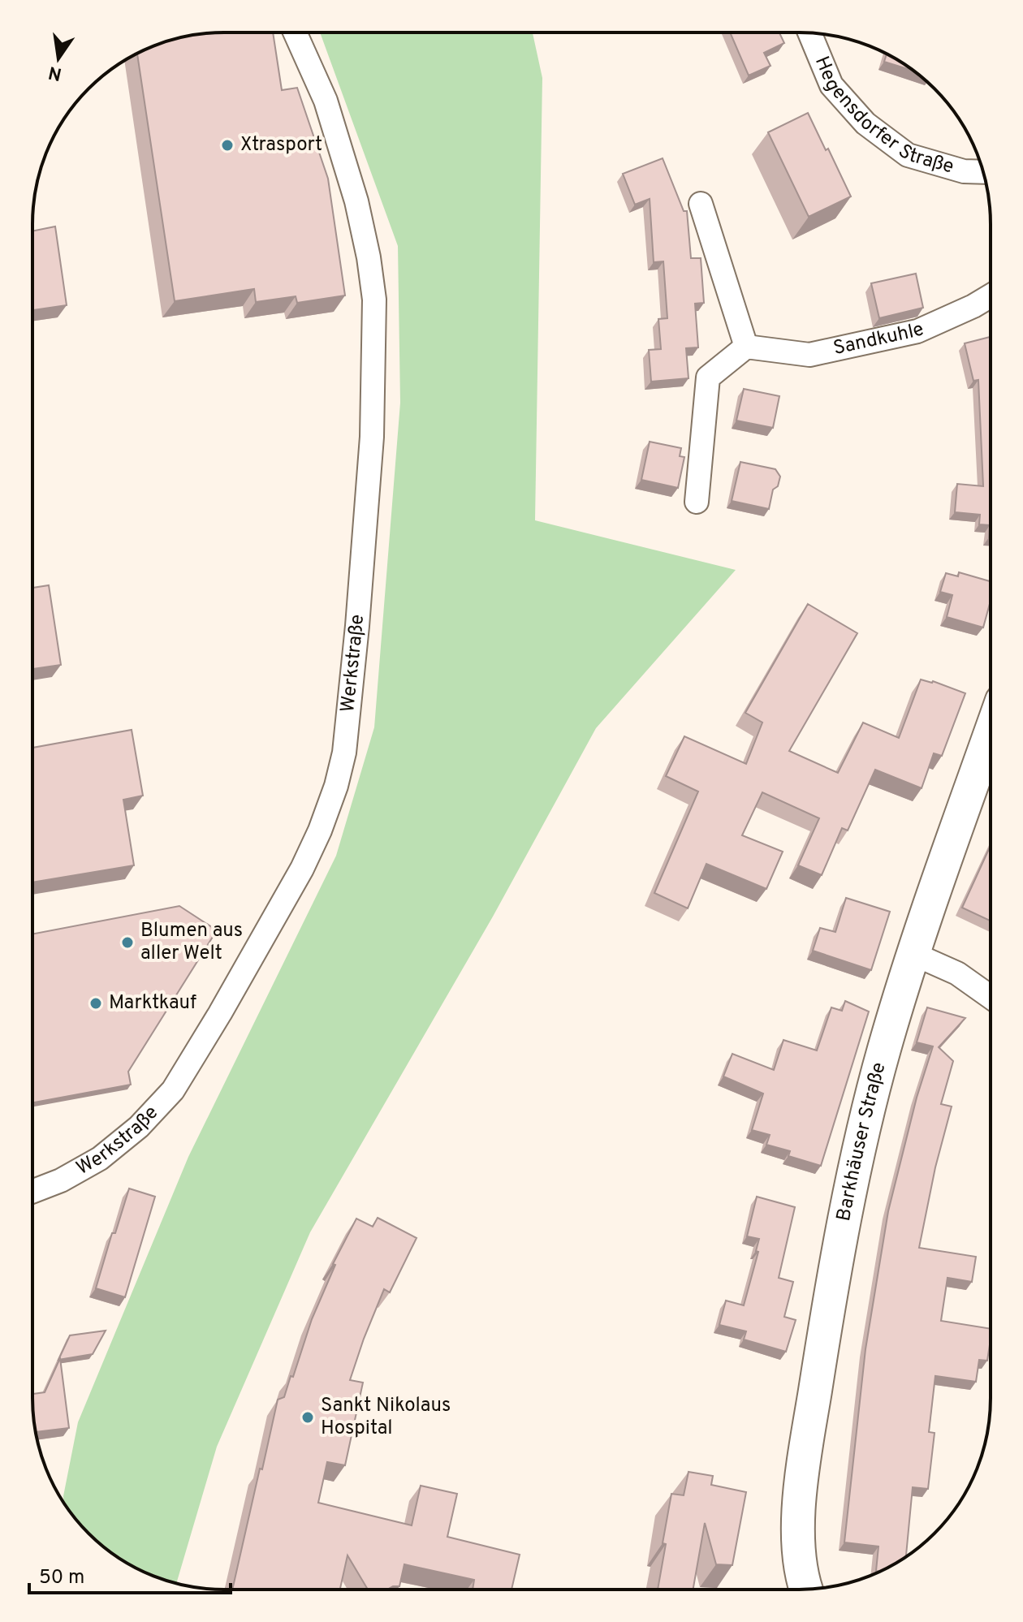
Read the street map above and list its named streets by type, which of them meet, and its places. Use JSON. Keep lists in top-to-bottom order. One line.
{"streets":{"street":["Hegensdorfer Straße","Sandkuhle","Werkstraße","Barkhäuser Straße"]},"places":["Xtrasport","Blumen aus aller Welt","Marktkauf","Sankt Nikolaus Hospital"],"scale_bar":"50 m","north":"bottom"}
